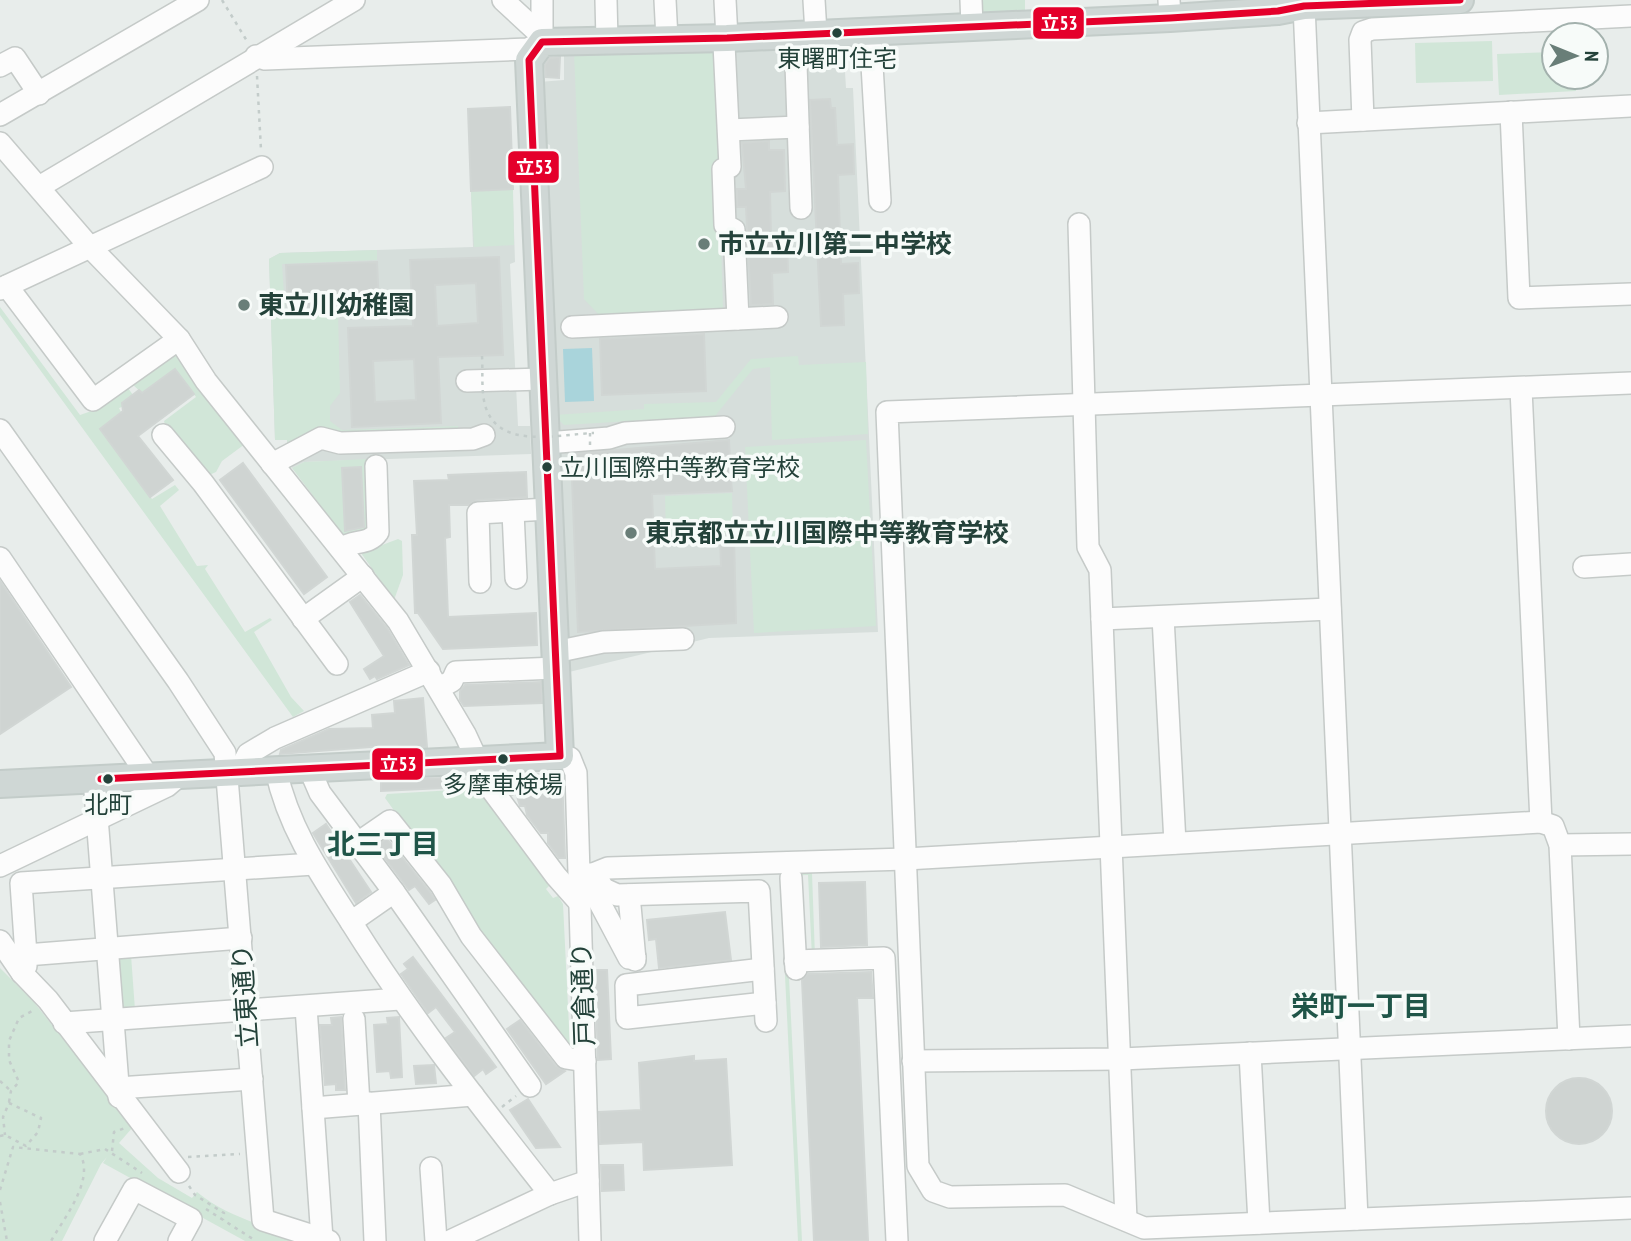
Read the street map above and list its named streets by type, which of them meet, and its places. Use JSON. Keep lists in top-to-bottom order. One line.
{"streets":{"street":["戸倉通り","立東通り"]},"districts":["北三丁目","栄町一丁目"],"places":["東曙町住宅","市立立川第二中学校","東立川幼稚園","立川国際中等教育学校","東京都立立川国際中等教育学校","多摩車検場","北町"],"lines":["transit line 立53"],"north":"right"}
